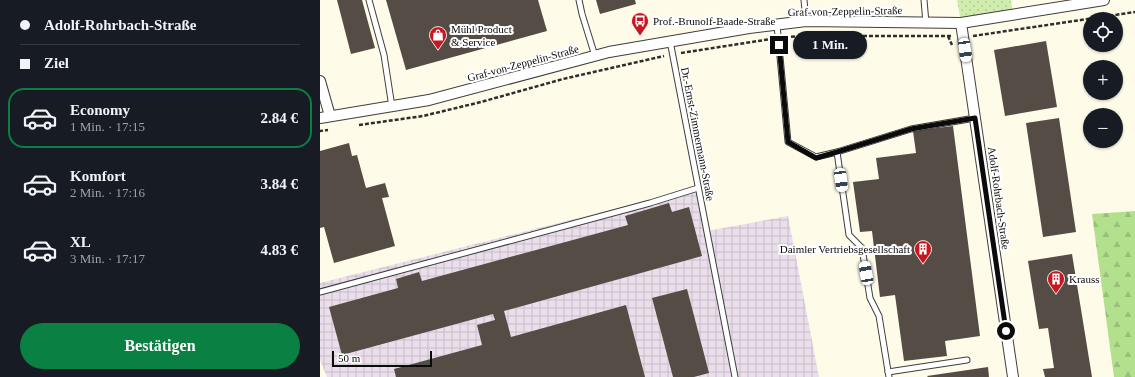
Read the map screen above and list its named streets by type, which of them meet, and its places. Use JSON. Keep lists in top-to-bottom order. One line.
{"streets":{"street":["Graf-von-Zeppelin-Straße","Adolf-Rohrbach-Straße"],"lane":["Dr.-Ernst-Zimmermann-Straße"]},"crossings":[["Graf-von-Zeppelin-Straße","Dr.-Ernst-Zimmermann-Straße"],["Graf-von-Zeppelin-Straße","Adolf-Rohrbach-Straße"]],"places":{"bus stop":["Prof.-Brunolf-Baade-Straße"],"shop":["Mühl Product & Service"],"building":["Daimler Vertriebsgesellschaft","Krauss"]},"scale_bar":"50 m","page":{"banner":["Adolf-Rohrbach-Straße","Ziel"],"map_buttons":["+","−"],"bubble":"1 Min.","list":[{"name":"Economy","note":"1 Min. · 17:15","value":"2.84 €"},{"name":"Komfort","note":"2 Min. · 17:16","value":"3.84 €"},{"name":"XL","note":"3 Min. · 17:17","value":"4.83 €"}],"buttons":"Bestätigen","scale":"50 m"}}
